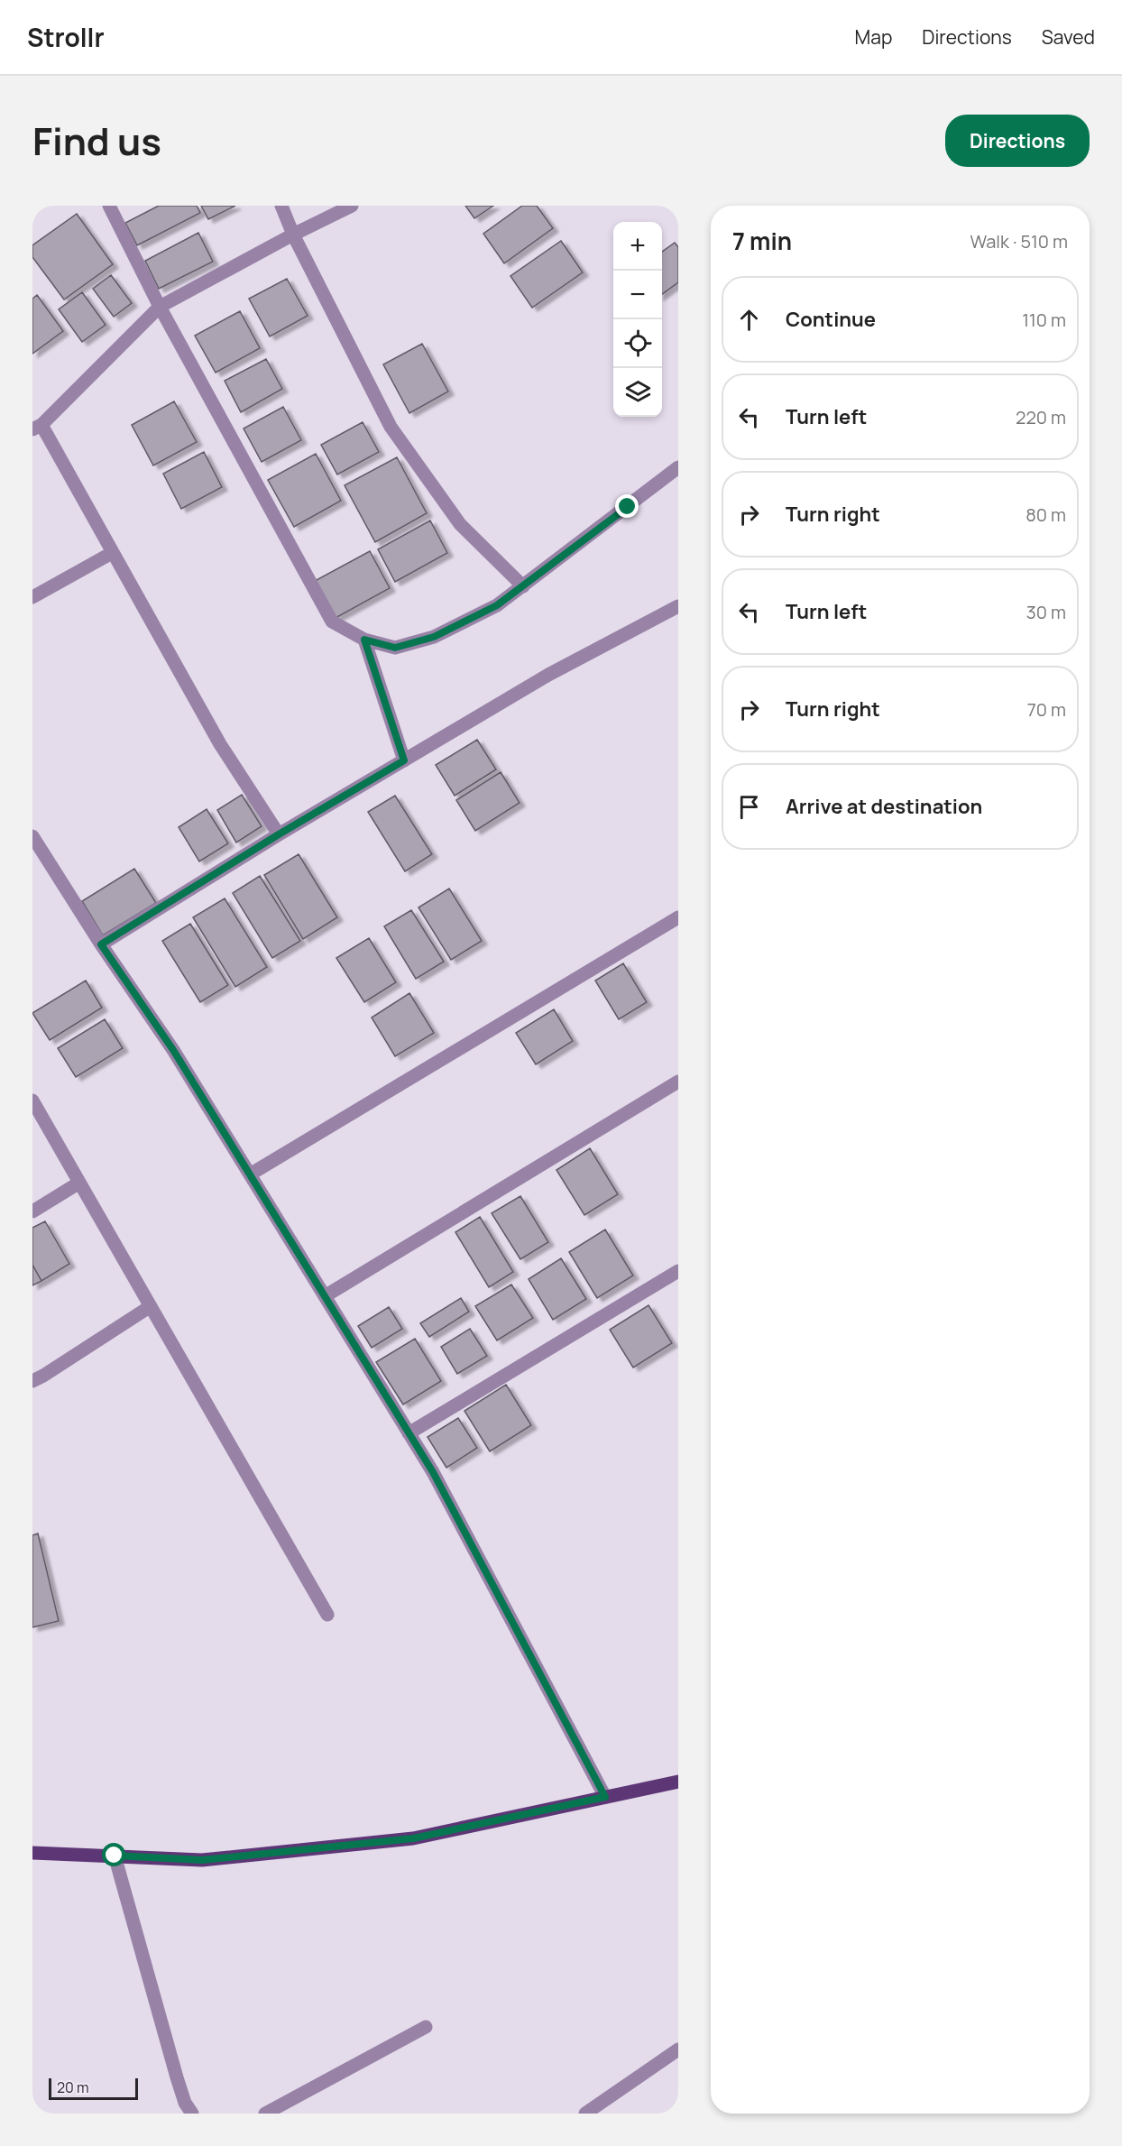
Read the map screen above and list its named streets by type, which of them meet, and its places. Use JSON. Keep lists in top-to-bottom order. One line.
{"scale_bar":"20 m","page":{"header":"Strollr","nav":["Map","Directions","Saved"],"title":"Find us","buttons":"Directions","heading":["7 min","Walk · 510 m"],"map_buttons":["+","−"],"list":[["Continue","110 m"],["Turn left","220 m"],["Turn right","80 m"],["Turn left","30 m"],["Turn right","70 m"],"Arrive at destination"],"scale":"20 m"}}
